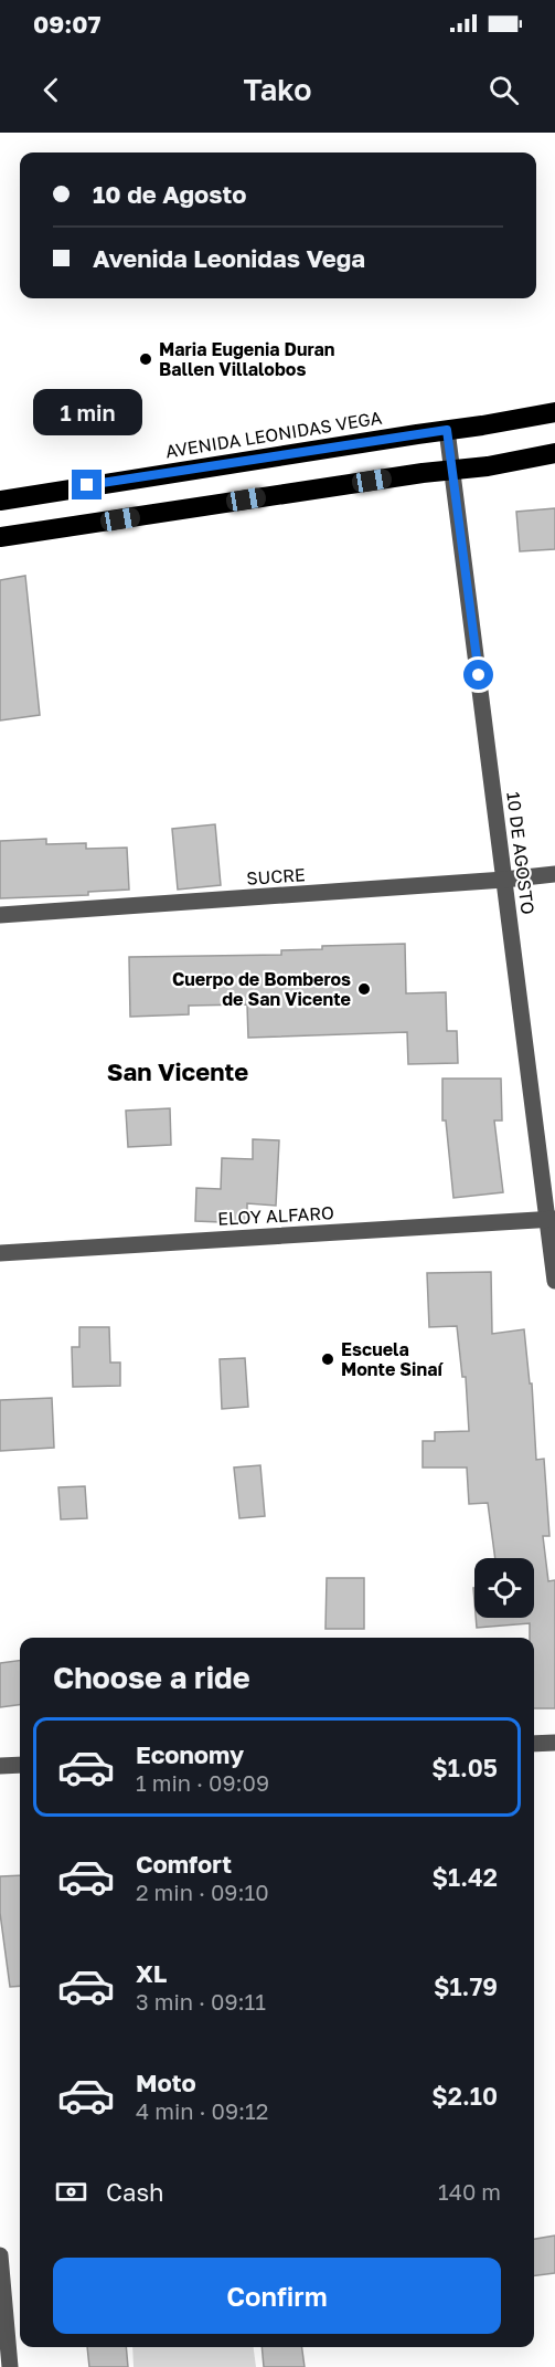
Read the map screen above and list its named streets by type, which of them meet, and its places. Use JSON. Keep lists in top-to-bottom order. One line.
{"streets":{"highway":["AVENIDA LEONIDAS VEGA"],"street":["10 DE AGOSTO","SUCRE","ELOY ALFARO"]},"crossings":[["AVENIDA LEONIDAS VEGA","10 DE AGOSTO"],["10 DE AGOSTO","SUCRE"],["10 DE AGOSTO","ELOY ALFARO"]],"districts":["San Vicente"],"places":["Maria Eugenia Duran Ballen Villalobos","Cuerpo de Bomberos de San Vicente","Escuela Monte Sinaí"],"page":{"status":"09:07","header":"Tako","banner":["10 de Agosto","Avenida Leonidas Vega"],"bubble":"1 min","heading":"Choose a ride","list":[{"name":"Economy","note":"1 min · 09:09","value":"$1.05"},{"name":"Comfort","note":"2 min · 09:10","value":"$1.42"},{"name":"XL","note":"3 min · 09:11","value":"$1.79"},{"name":"Moto","note":"4 min · 09:12","value":"$2.10"}],"pay":["Cash","140 m"],"buttons":"Confirm"}}
